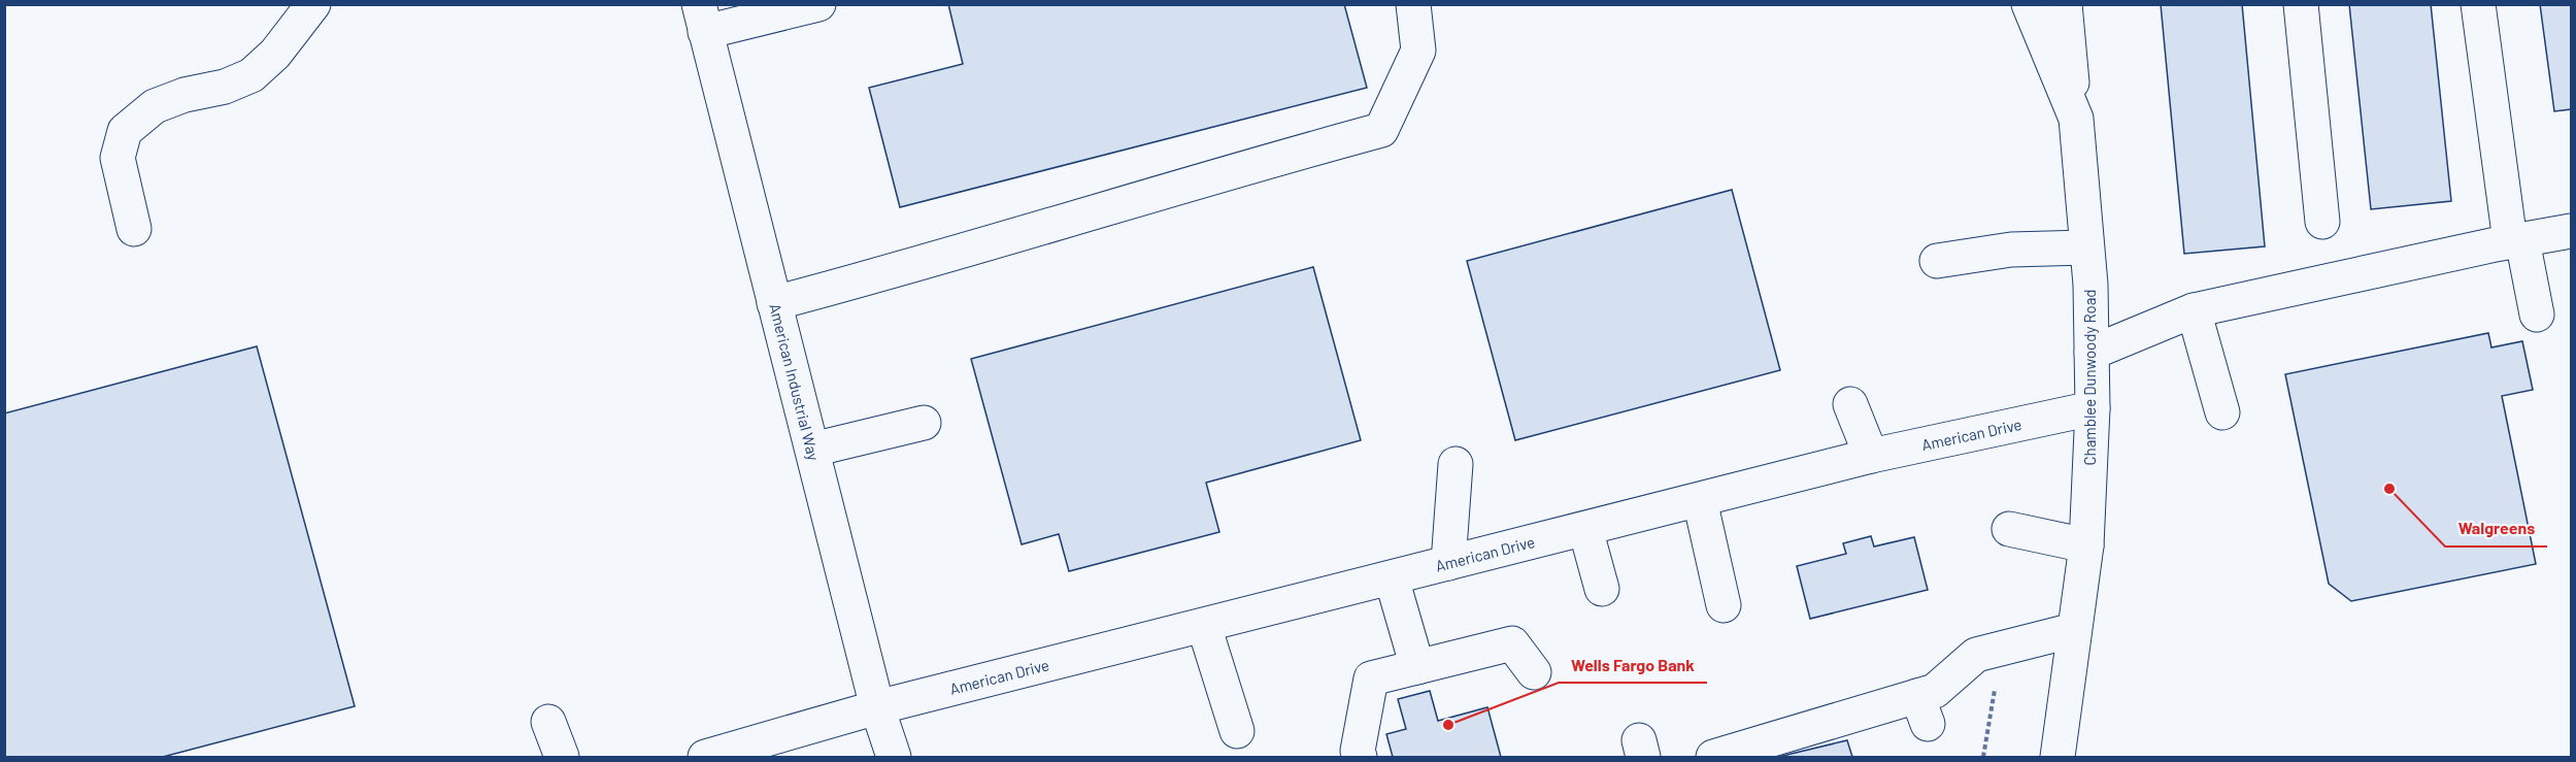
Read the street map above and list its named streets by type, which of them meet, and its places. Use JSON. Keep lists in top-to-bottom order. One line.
{"streets":{"street":["Chamblee Dunwoody Road","American Industrial Way","American Drive"]},"crossings":[["Chamblee Dunwoody Road","American Drive"],["American Industrial Way","American Drive"]],"places":["Walgreens","Wells Fargo Bank"]}
